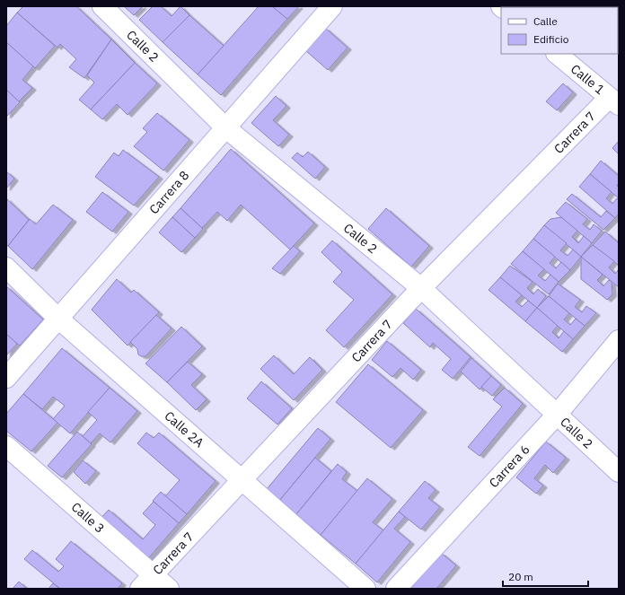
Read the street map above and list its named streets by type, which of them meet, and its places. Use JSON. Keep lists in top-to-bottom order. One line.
{"streets":{"street":["Calle 2","Calle 1","Carrera 7","Carrera 8","Calle 2A","Carrera 6","Calle 3"]},"crossings":[["Calle 2","Carrera 7"],["Calle 2","Carrera 8"],["Calle 2","Carrera 6"],["Calle 1","Carrera 7"],["Carrera 7","Calle 2A"],["Carrera 7","Calle 3"],["Carrera 8","Calle 2A"]],"legend":["Calle","Edificio"],"scale_bar":"20 m"}
